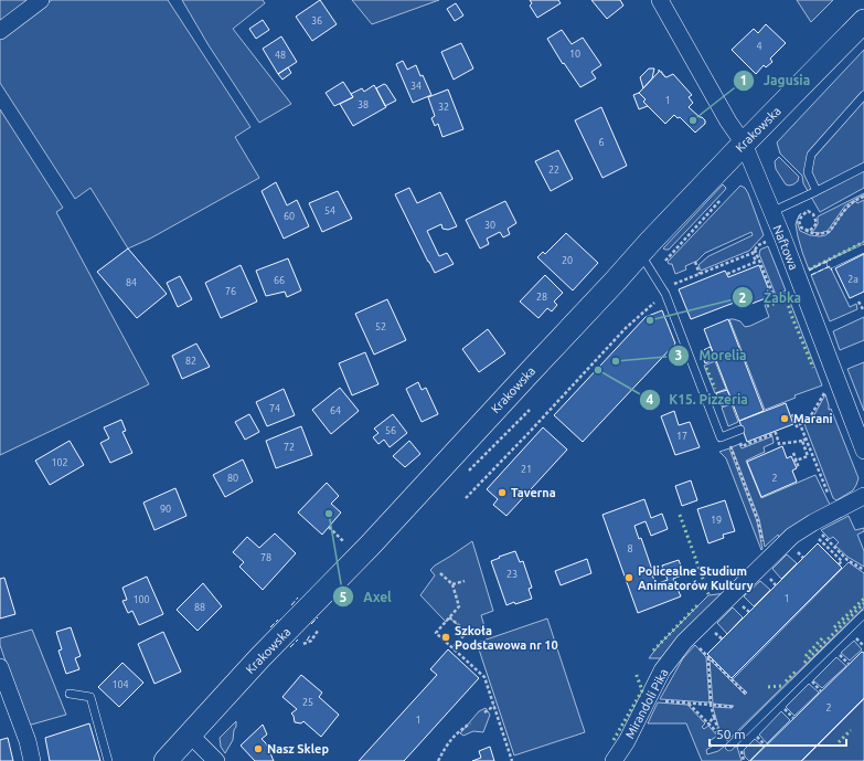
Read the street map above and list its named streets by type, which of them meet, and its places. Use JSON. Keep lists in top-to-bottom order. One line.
{"streets":{"main road":["Krakowska"],"street":["Naftowa","Mirandoli Pika"]},"crossings":[["Krakowska","Naftowa"]],"places":["Jagusia","Żabka","Morelia","K15. Pizzeria","Marani","Taverna","Axel","Policealne Studium Animatorów Kultury","Szkoła Podstawowa nr 10","Nasz Sklep"],"house_numbers":["36","4","10","48","34","1","38","32","6","22","54","60","30","20","2a","66","84","76","28","52","82","74","64","56","17","72","102","21","80","2","90","19","8","78","23","1","100","88","104","25","2","1"],"scale_bar":"50 m"}
